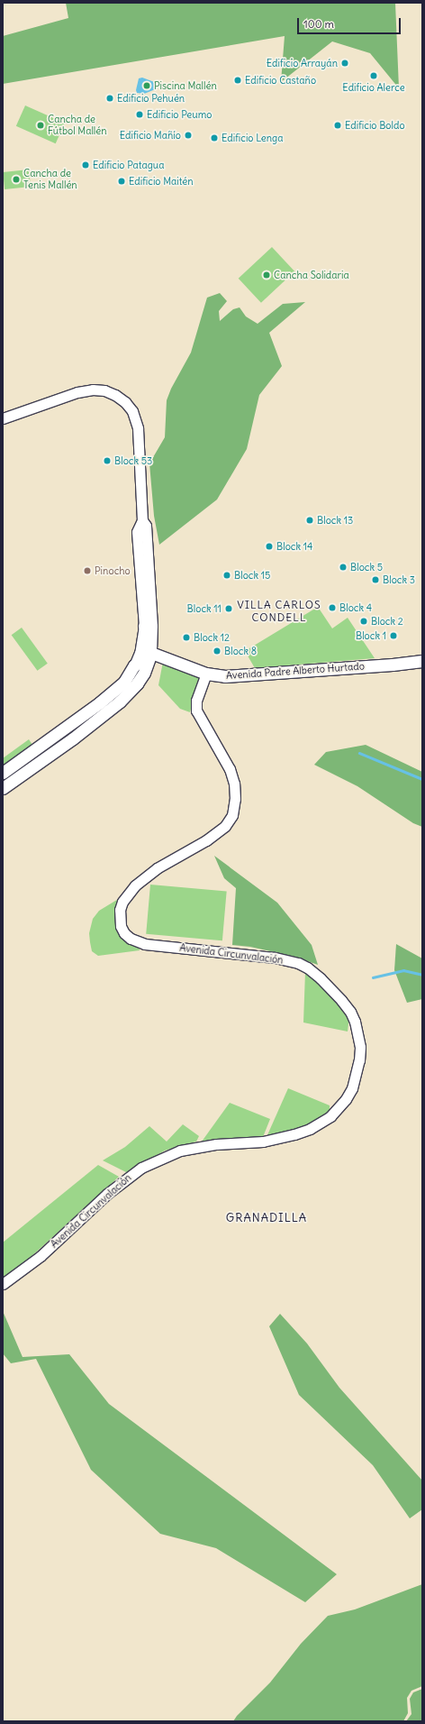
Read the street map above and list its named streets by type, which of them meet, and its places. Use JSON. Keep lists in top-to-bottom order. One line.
{"streets":{"main road":["Avenida Padre Alberto Hurtado"],"street":["Avenida Circunvalación"]},"crossings":[["Avenida Padre Alberto Hurtado","Avenida Circunvalación"]],"districts":["VILLA CARLOS CONDELL","GRANADILLA"],"places":["Edificio Arrayán","Edificio Alerce","Edificio Castaño","Piscina Mallén","Edificio Pehuén","Edificio Peumo","Cancha de Fútbol Mallén","Edificio Boldo","Edificio Mañío","Edificio Lenga","Edificio Patagua","Cancha de Tenis Mallén","Edificio Maitén","Cancha Solidaria","Block 53","Block 13","Block 14","Block 5","Pinocho","Block 15","Block 3","Block 4","Block 11","Block 2","Block 1","Block 12","Block 8"],"scale_bar":"100 m"}
